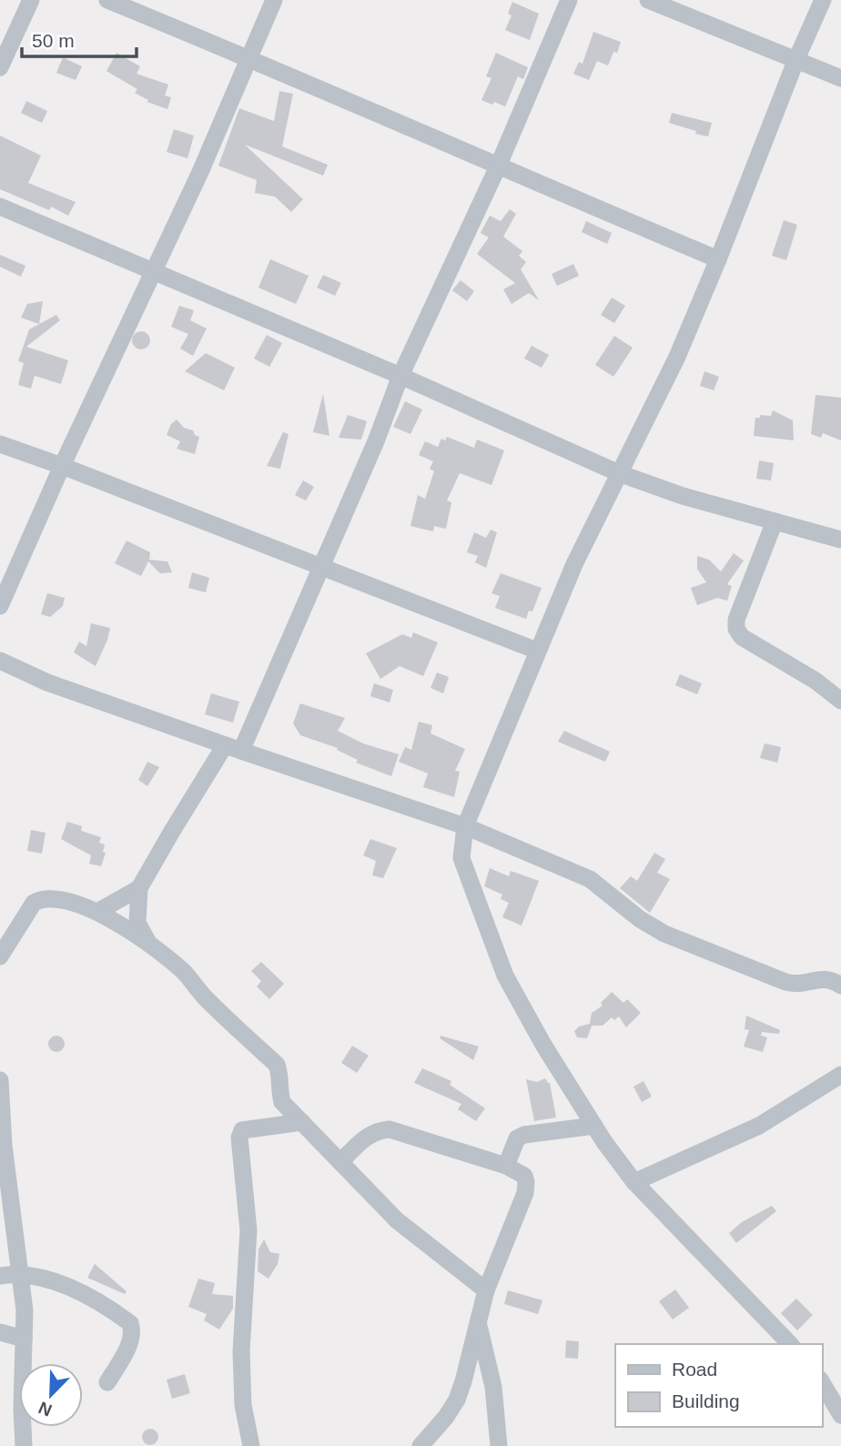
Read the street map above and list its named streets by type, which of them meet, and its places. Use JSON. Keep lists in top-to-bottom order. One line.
{"legend":["Road","Building"],"scale_bar":"50 m","north":"bottom left"}
